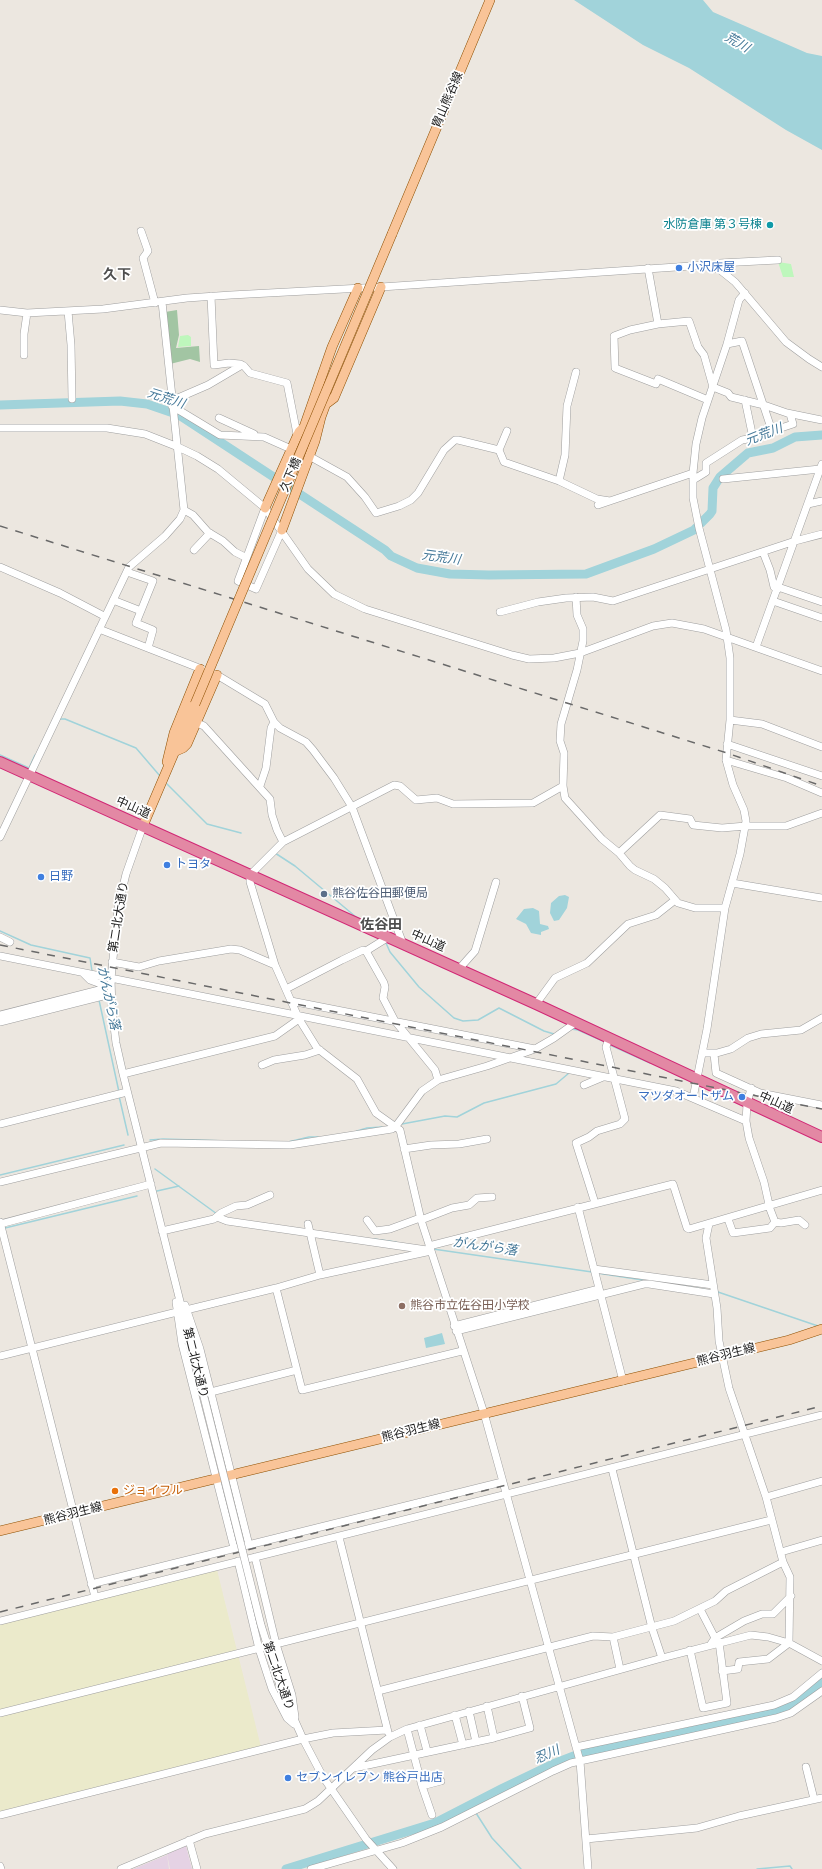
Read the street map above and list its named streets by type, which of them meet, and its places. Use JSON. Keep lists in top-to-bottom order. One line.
{"streets":{"highway":["中山道"],"main road":["胄山熊谷線","久下橋","熊谷羽生線"],"street":["第二北大通り"]},"crossings":[["胄山熊谷線","久下橋"],["中山道","第二北大通り"]],"districts":["久下","佐谷田"],"water":["荒川","元荒川","がんがら落","忍川"],"places":["水防倉庫 第３号楝","小沢床屋","トヨタ","日野","熊谷佐谷田郵便局","マツダオートザム","熊谷市立佐谷田小学校","ジョイフル","セブンイレブン 熊谷戸出店"]}
